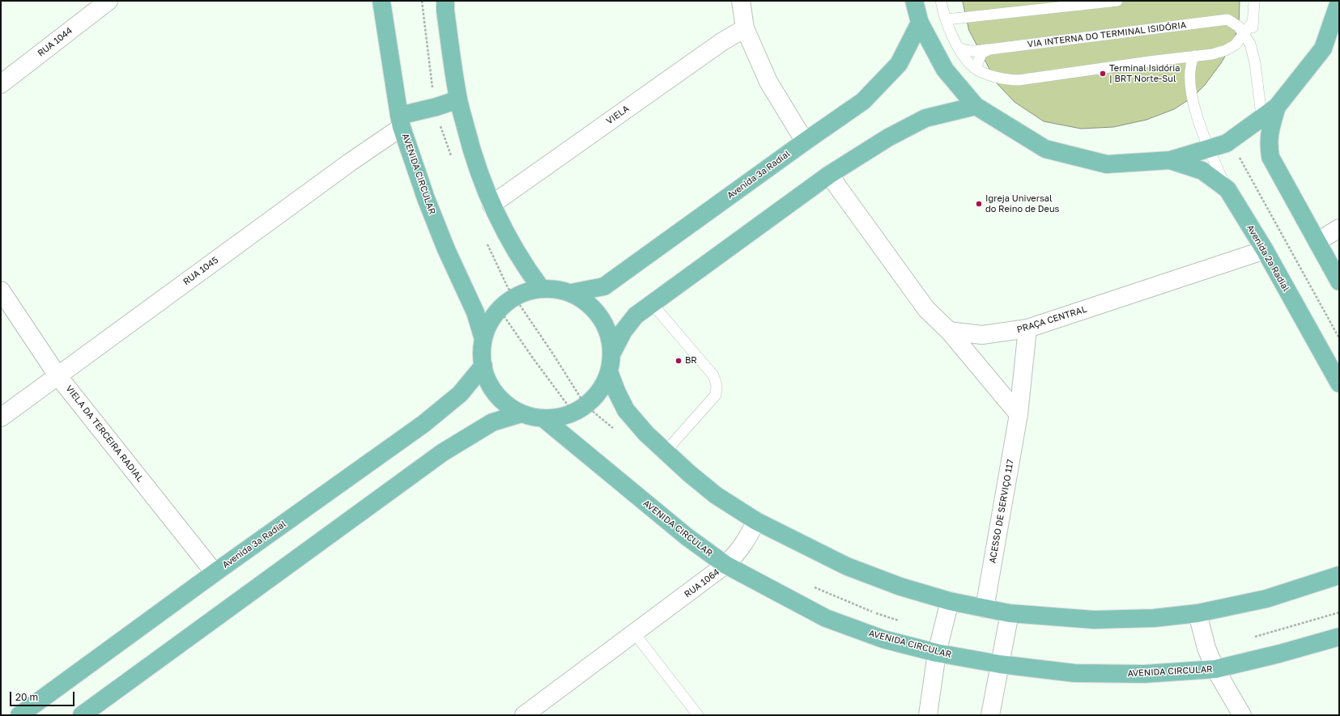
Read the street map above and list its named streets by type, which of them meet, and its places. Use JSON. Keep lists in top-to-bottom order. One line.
{"streets":{"main road":["AVENIDA CIRCULAR","Avenida 3ª Radial","Avenida 2ª Radial"],"street":["RUA 1044","VIELA","RUA 1045","PRAÇA CENTRAL","VIELA DA TERCEIRA RADIAL","ACESSO DE SERVIÇO 117","RUA 1064"],"lane":["VIA INTERNA DO TERMINAL ISIDÓRIA"]},"crossings":[["AVENIDA CIRCULAR","RUA 1045"],["AVENIDA CIRCULAR","RUA 1064"],["Avenida 3ª Radial","VIELA DA TERCEIRA RADIAL"],["Avenida 2ª Radial","PRAÇA CENTRAL"],["RUA 1045","VIELA DA TERCEIRA RADIAL"],["PRAÇA CENTRAL","ACESSO DE SERVIÇO 117"]],"places":["Terminal Isidória | BRT Norte-Sul","Igreja Universal do Reino de Deus","BR"],"scale_bar":"20 m"}
